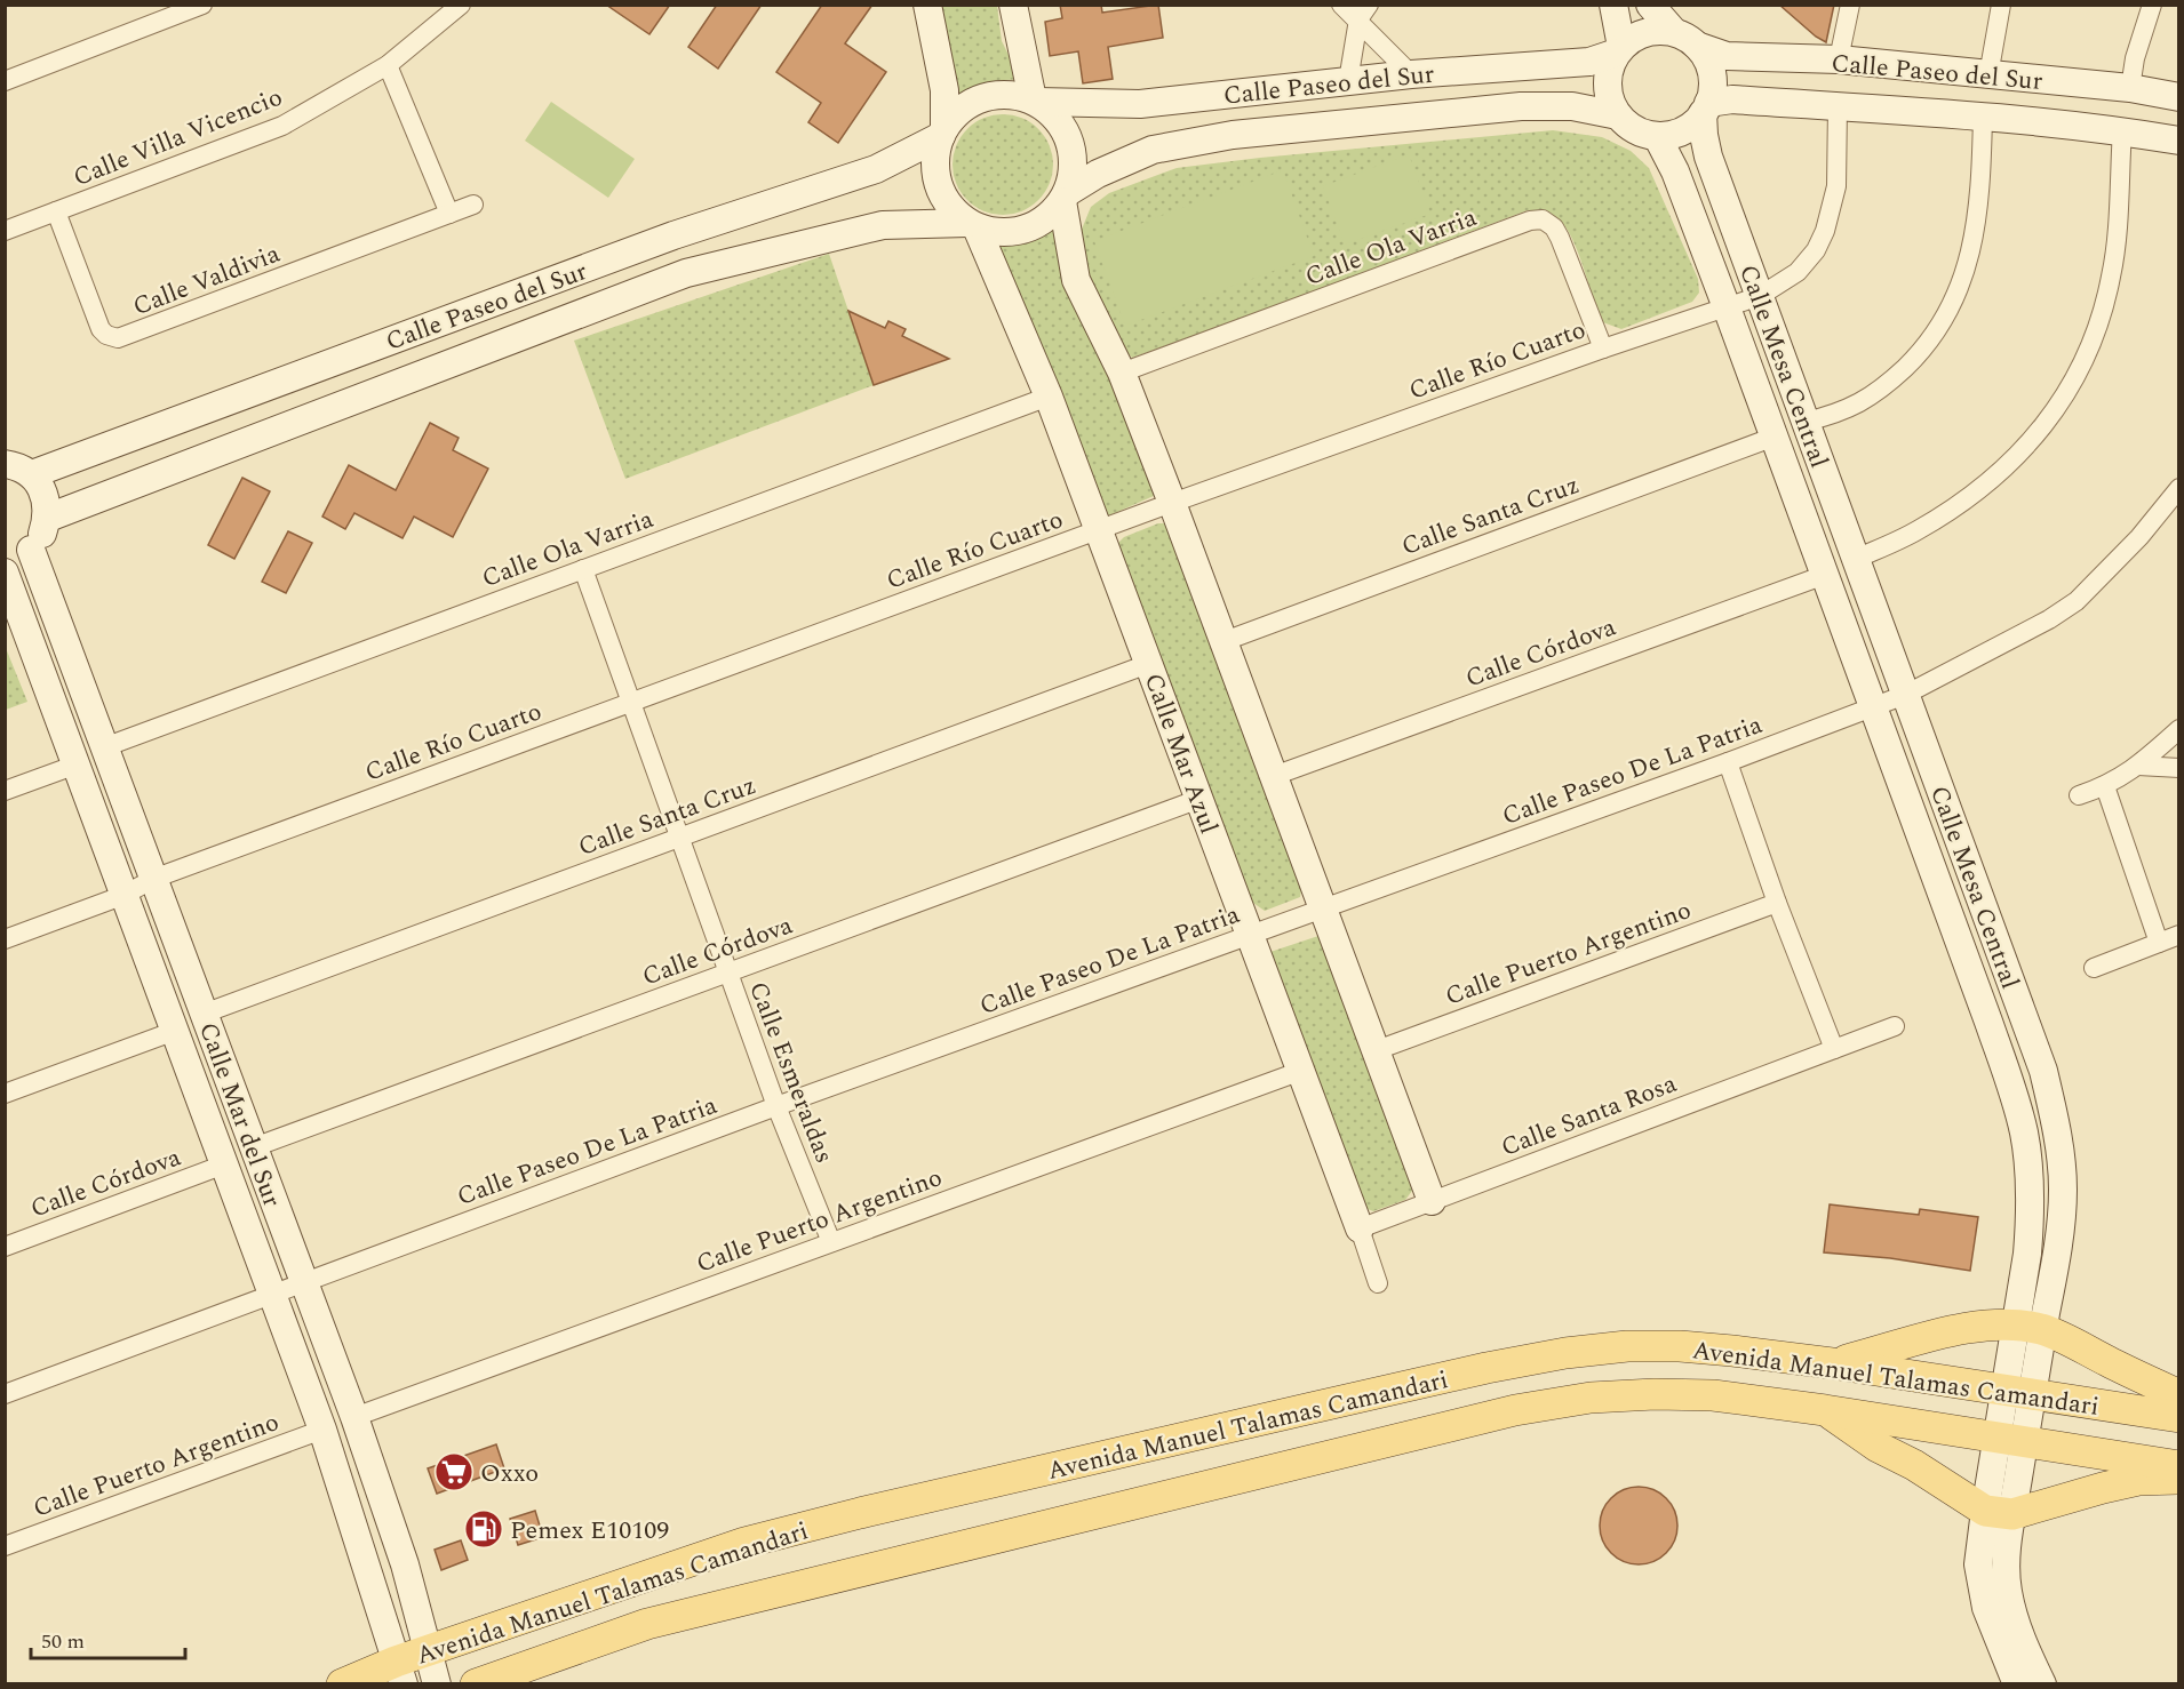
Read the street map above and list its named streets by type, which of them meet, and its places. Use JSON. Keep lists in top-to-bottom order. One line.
{"streets":{"main road":["Calle Paseo del Sur","Calle Mesa Central","Calle Mar Azul","Calle Mar del Sur","Avenida Manuel Talamas Camandari"],"street":["Calle Villa Vicencio","Calle Ola Varria","Calle Valdivia","Calle Río Cuarto","Calle Santa Cruz","Calle Córdova","Calle Paseo De La Patria","Calle Puerto Argentino","Calle Esmeraldas","Calle Santa Rosa"]},"crossings":[["Calle Paseo del Sur","Calle Río Cuarto"],["Calle Paseo del Sur","Calle Mesa Central"],["Calle Paseo del Sur","Calle Mar Azul"],["Calle Villa Vicencio","Calle Valdivia"],["Calle Ola Varria","Calle Río Cuarto"],["Calle Ola Varria","Calle Mar Azul"],["Calle Ola Varria","Calle Esmeraldas"],["Calle Ola Varria","Calle Mar del Sur"],["Calle Río Cuarto","Calle Mesa Central"],["Calle Río Cuarto","Calle Mar Azul"],["Calle Río Cuarto","Calle Esmeraldas"],["Calle Río Cuarto","Calle Mar del Sur"],["Calle Mesa Central","Calle Santa Cruz"],["Calle Mesa Central","Calle Córdova"],["Calle Mesa Central","Calle Paseo De La Patria"],["Calle Mesa Central","Avenida Manuel Talamas Camandari"],["Calle Santa Cruz","Calle Mar Azul"],["Calle Santa Cruz","Calle Esmeraldas"],["Calle Santa Cruz","Calle Mar del Sur"],["Calle Córdova","Calle Mar Azul"],["Calle Córdova","Calle Esmeraldas"],["Calle Córdova","Calle Mar del Sur"],["Calle Mar Azul","Calle Paseo De La Patria"],["Calle Mar Azul","Calle Puerto Argentino"],["Calle Mar Azul","Calle Santa Rosa"],["Calle Paseo De La Patria","Calle Esmeraldas"],["Calle Paseo De La Patria","Calle Mar del Sur"],["Calle Puerto Argentino","Calle Esmeraldas"],["Calle Puerto Argentino","Calle Mar del Sur"],["Calle Mar del Sur","Avenida Manuel Talamas Camandari"]],"places":{"supermarket":["Oxxo"],"fuel station":["Pemex E10109"]},"scale_bar":"50 m"}
